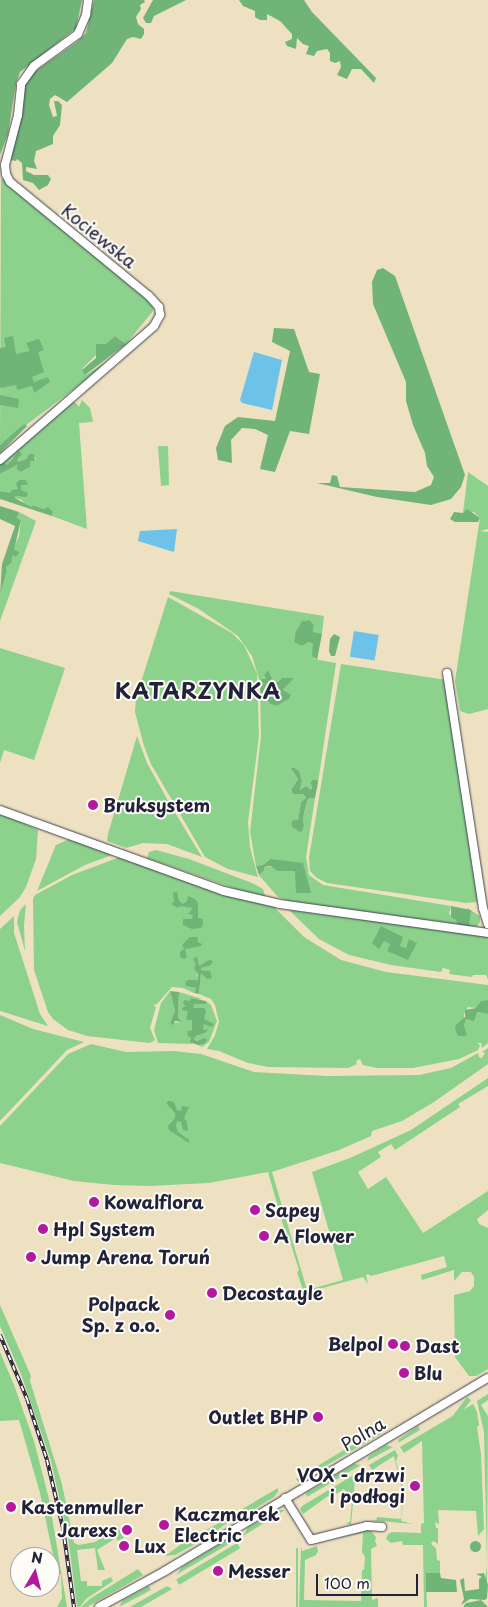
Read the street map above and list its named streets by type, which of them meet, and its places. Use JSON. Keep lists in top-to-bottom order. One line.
{"streets":{"street":["Kociewska","Polna"]},"districts":["KATARZYNKA"],"places":["Bruksystem","Kowalflora","Sapey","Hpl System","A Flower","Jump Arena Toruń","Decostayle","Polpack Sp. z o.o.","Belpol","Dast","Blu","Outlet BHP","VOX - drzwi i podłogi","Kastenmuller","Kaczmarek Electric","Jarexs","Lux","Messer"],"scale_bar":"100 m","north":"top"}
